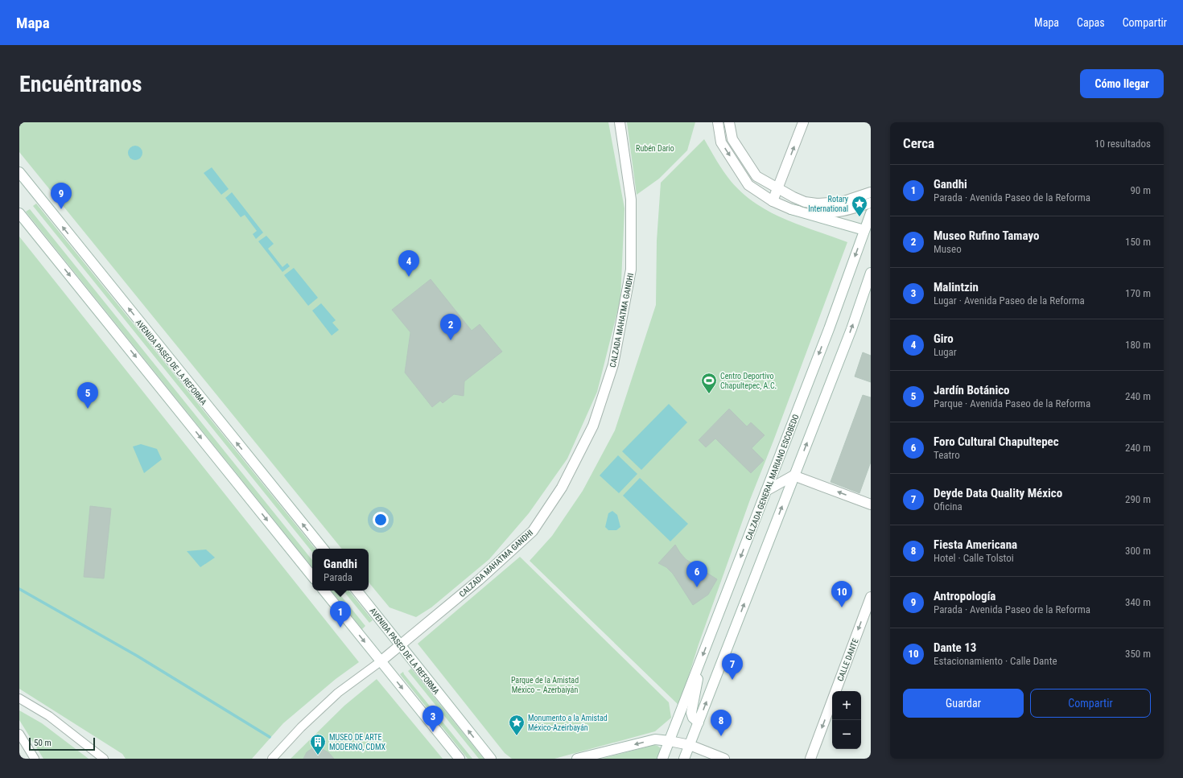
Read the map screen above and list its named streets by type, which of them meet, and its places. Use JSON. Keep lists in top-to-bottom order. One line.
{"streets":{"main road":["CALZADA MAHATMA GANDHI","AVENIDA PASEO DE LA REFORMA","CALZADA GENERAL MARIANO ESCOBEDO","CALLE DANTE"]},"crossings":[["CALZADA MAHATMA GANDHI","AVENIDA PASEO DE LA REFORMA"]],"one_way":["CALLE DANTE"],"parks":["Rubén Dario","Parque de la Amistad México – Azerbaiyán"],"places":{"place":["Rotary International","Monumento a la Amistad México-Azeirbayán"],"sports":["Centro Deportivo Chapultepec, A.C."],"building":["MUSEO DE ARTE MODERNO, CDMX"]},"scale_bar":"50 m","page":{"header":"Mapa","nav":["Mapa","Capas","Compartir"],"buttons":["Cómo llegar",["Guardar","Compartir"]],"title":"Encuéntranos","heading":["Cerca","10 resultados"],"list":[{"mark":"1","name":"Gandhi","note":"Parada · Avenida Paseo de la Reforma","value":"90 m"},{"mark":"2","name":"Museo Rufino Tamayo","note":"Museo","value":"150 m"},{"mark":"3","name":"Malintzin","note":"Lugar · Avenida Paseo de la Reforma","value":"170 m"},{"mark":"4","name":"Giro","note":"Lugar","value":"180 m"},{"mark":"5","name":"Jardín Botánico","note":"Parque · Avenida Paseo de la Reforma","value":"240 m"},{"mark":"6","name":"Foro Cultural Chapultepec","note":"Teatro","value":"240 m"},{"mark":"7","name":"Deyde Data Quality México","note":"Oficina","value":"290 m"},{"mark":"8","name":"Fiesta Americana","note":"Hotel · Calle Tolstoi","value":"300 m"},{"mark":"9","name":"Antropología","note":"Parada · Avenida Paseo de la Reforma","value":"340 m"},{"mark":"10","name":"Dante 13","note":"Estacionamiento · Calle Dante","value":"350 m"}],"pins":["9","4","2","5","6","10","1","7","3","8"],"popup":["Gandhi","Parada"],"map_buttons":["+","−"],"scale":"50 m"}}
